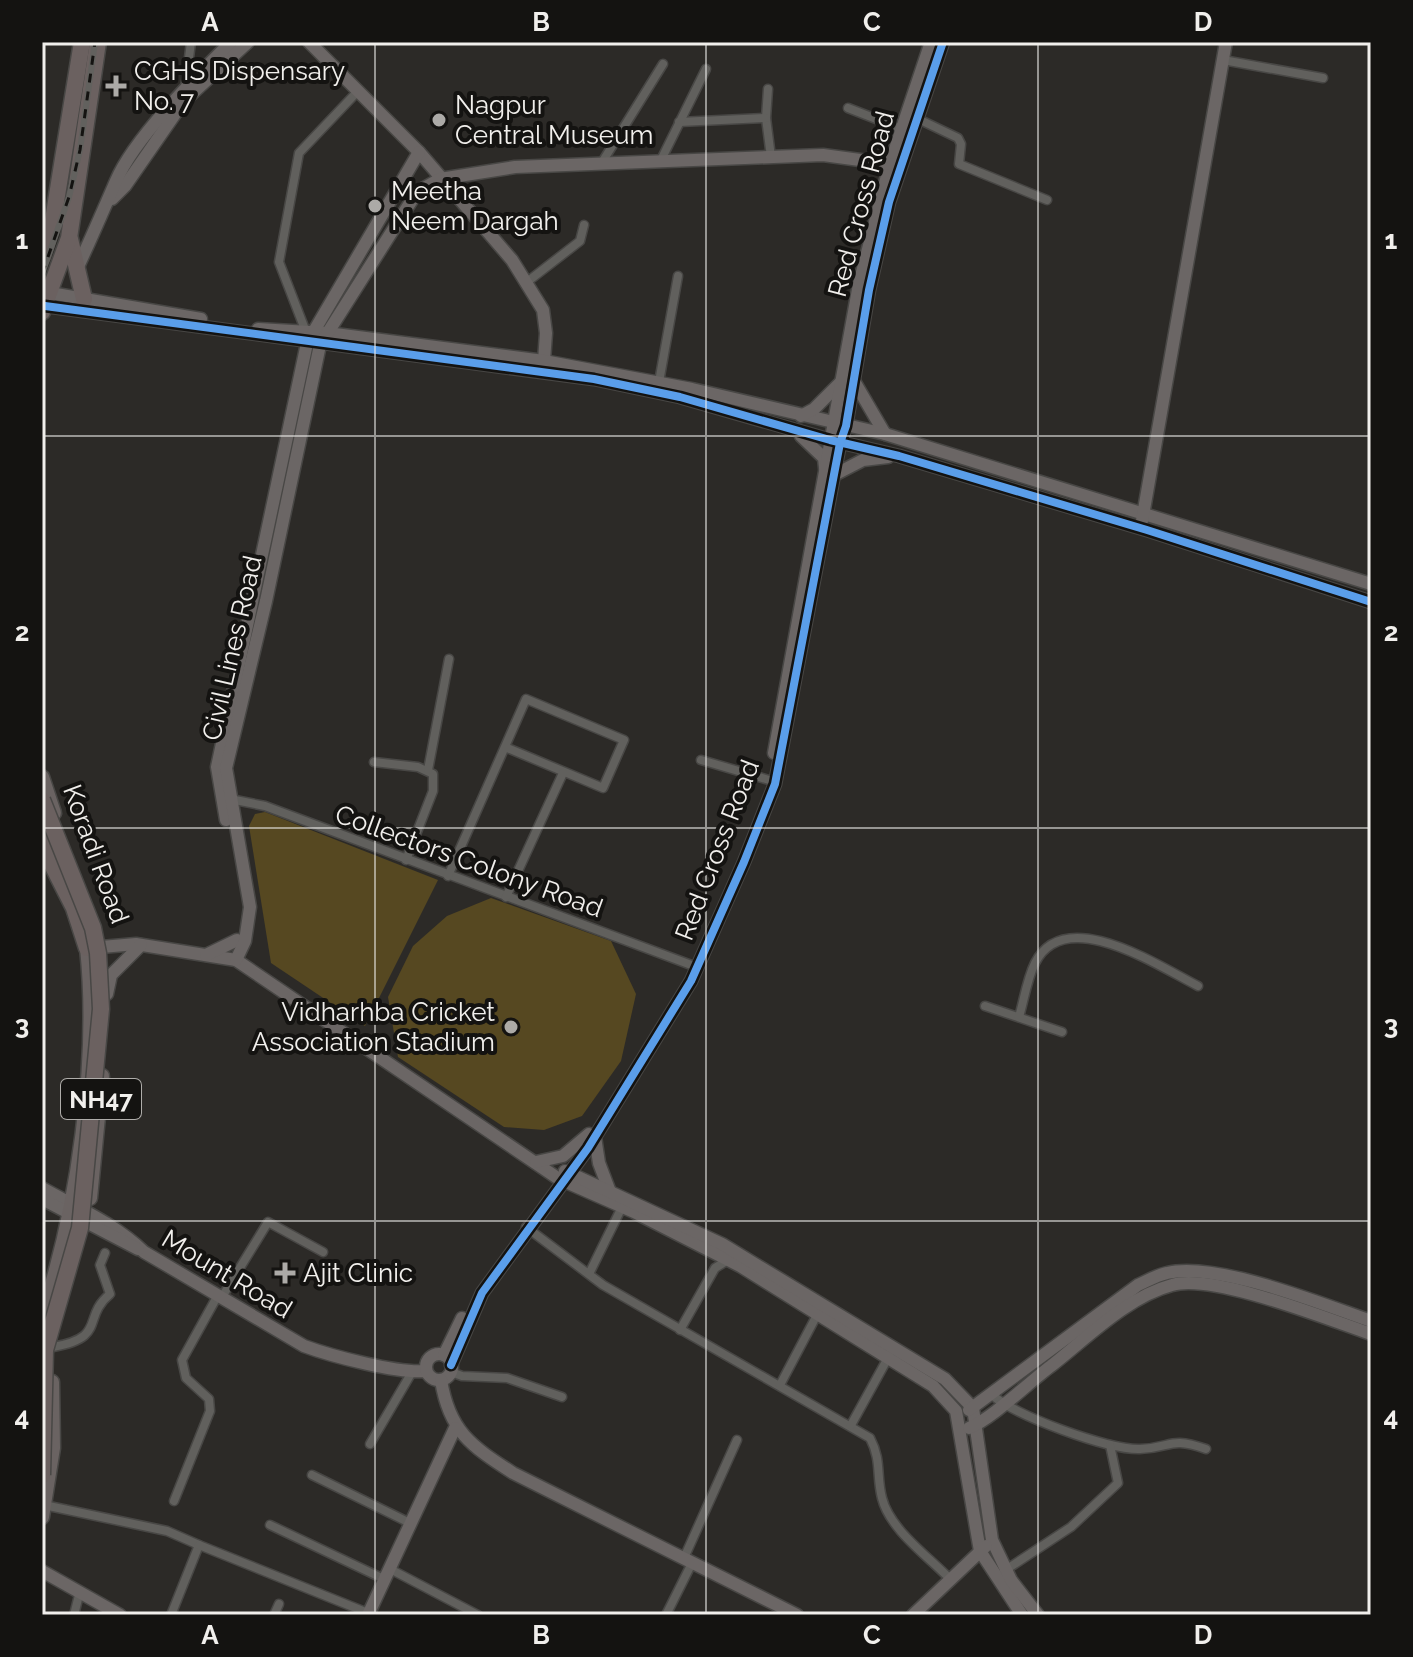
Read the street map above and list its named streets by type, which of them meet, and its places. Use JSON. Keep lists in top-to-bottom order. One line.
{"streets":{"highway":["NH47"],"main road":["Koradi Road"],"street":["Red Cross Road","Civil Lines Road","Collectors Colony Road","Mount Road"]},"crossings":[["Red Cross Road","Collectors Colony Road"],["Red Cross Road","Mount Road"],["Civil Lines Road","Collectors Colony Road"],["Koradi Road","NH47"],["Koradi Road","Mount Road"],["NH47","Mount Road"]],"places":{"health":["CGHS Dispensary No. 7","Ajit Clinic"],"other":["Nagpur Central Museum","Meetha Neem Dargah","Vidharhba Cricket Association Stadium"]},"grid":{"columns":["A","B","C","D"],"rows":["1","2","3","4"]}}
